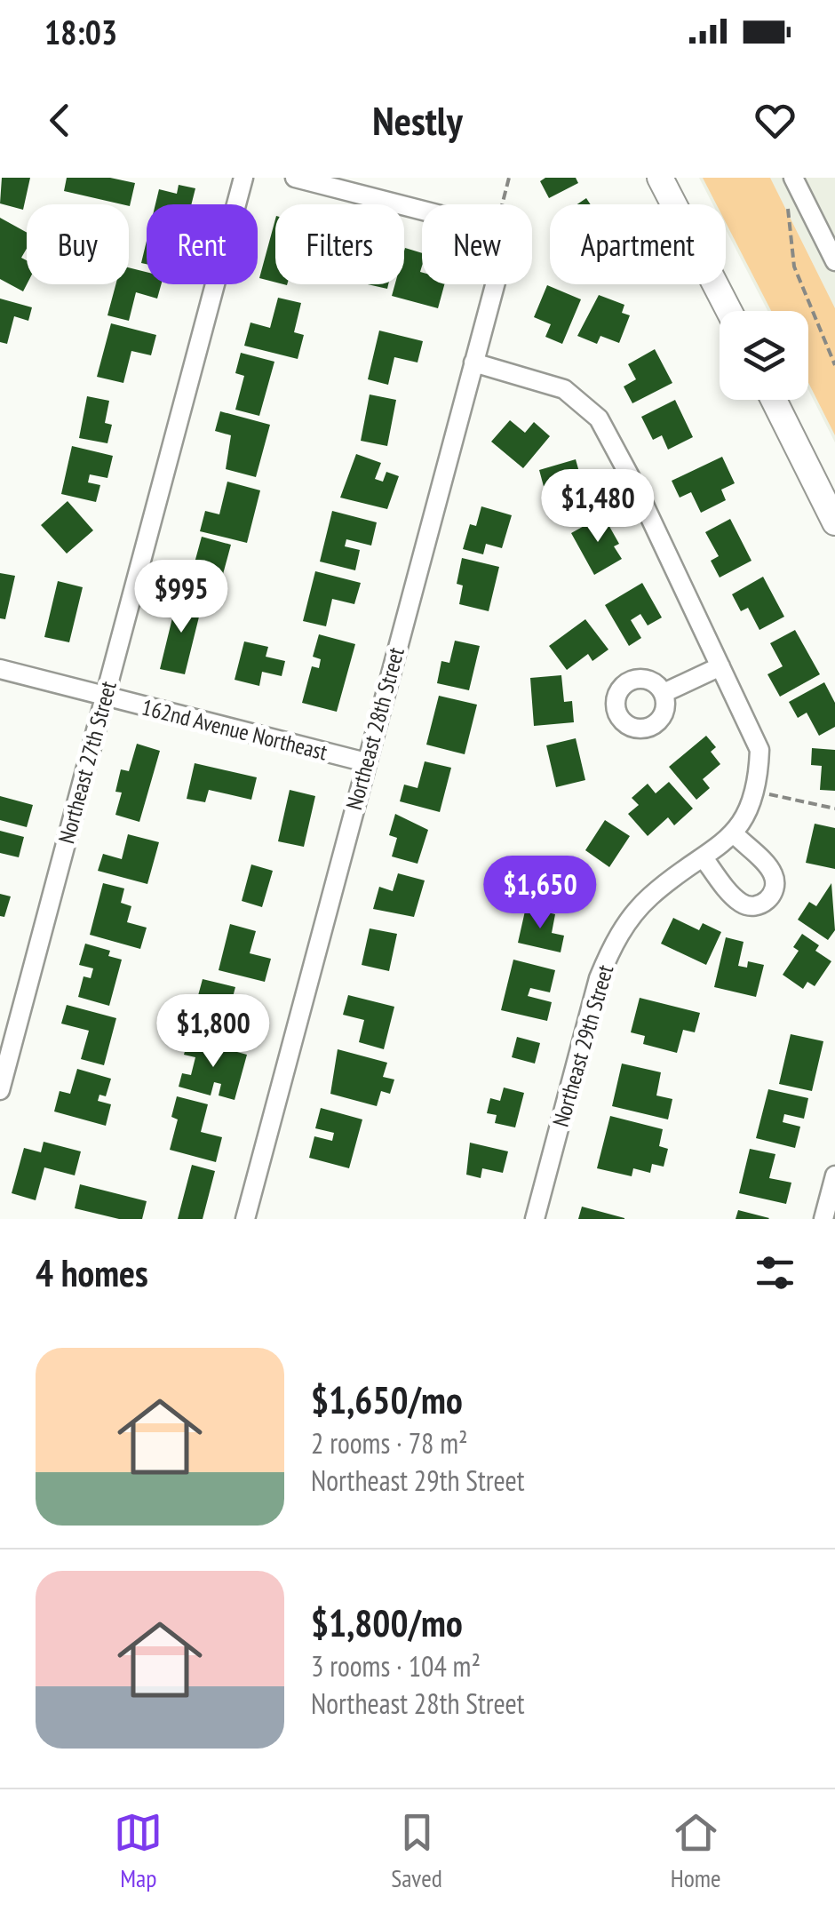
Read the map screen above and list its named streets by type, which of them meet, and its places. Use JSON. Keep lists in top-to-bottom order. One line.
{"streets":{"street":["Northeast 28th Street","162nd Avenue Northeast","Northeast 27th Street","Northeast 29th Street"]},"crossings":[["Northeast 28th Street","162nd Avenue Northeast"],["162nd Avenue Northeast","Northeast 27th Street"]],"page":{"status":"18:03","header":"Nestly","chip":["Buy","Rent","Filters","New","Apartment"],"price":["$1,480","$995","$1,650","$1,800"],"heading":"4 homes","list":[{"name":"$1,650/mo","note":"2 rooms · 78 m² · Northeast 29th Street"},{"name":"$1,800/mo","note":"3 rooms · 104 m² · Northeast 28th Street"}],"tabs":["Map","Saved","Home"]}}
